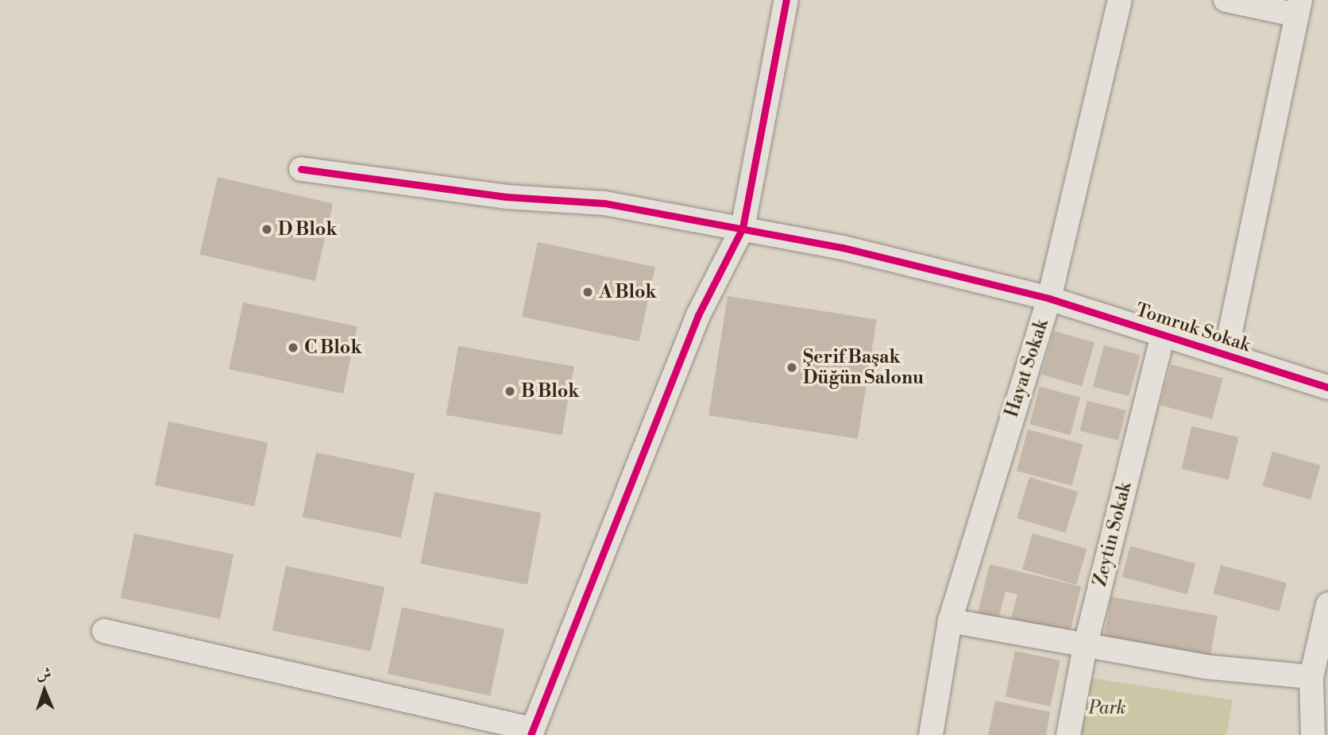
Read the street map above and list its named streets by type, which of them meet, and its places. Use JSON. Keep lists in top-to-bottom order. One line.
{"streets":{"street":["Tomruk Sokak","Hayat Sokak","Zeytin Sokak"]},"crossings":[["Tomruk Sokak","Hayat Sokak"],["Tomruk Sokak","Zeytin Sokak"]],"parks":["Park"],"places":["D Blok","A Blok","C Blok","Şerif Başak Düğün Salonu","B Blok"],"north":"top"}
